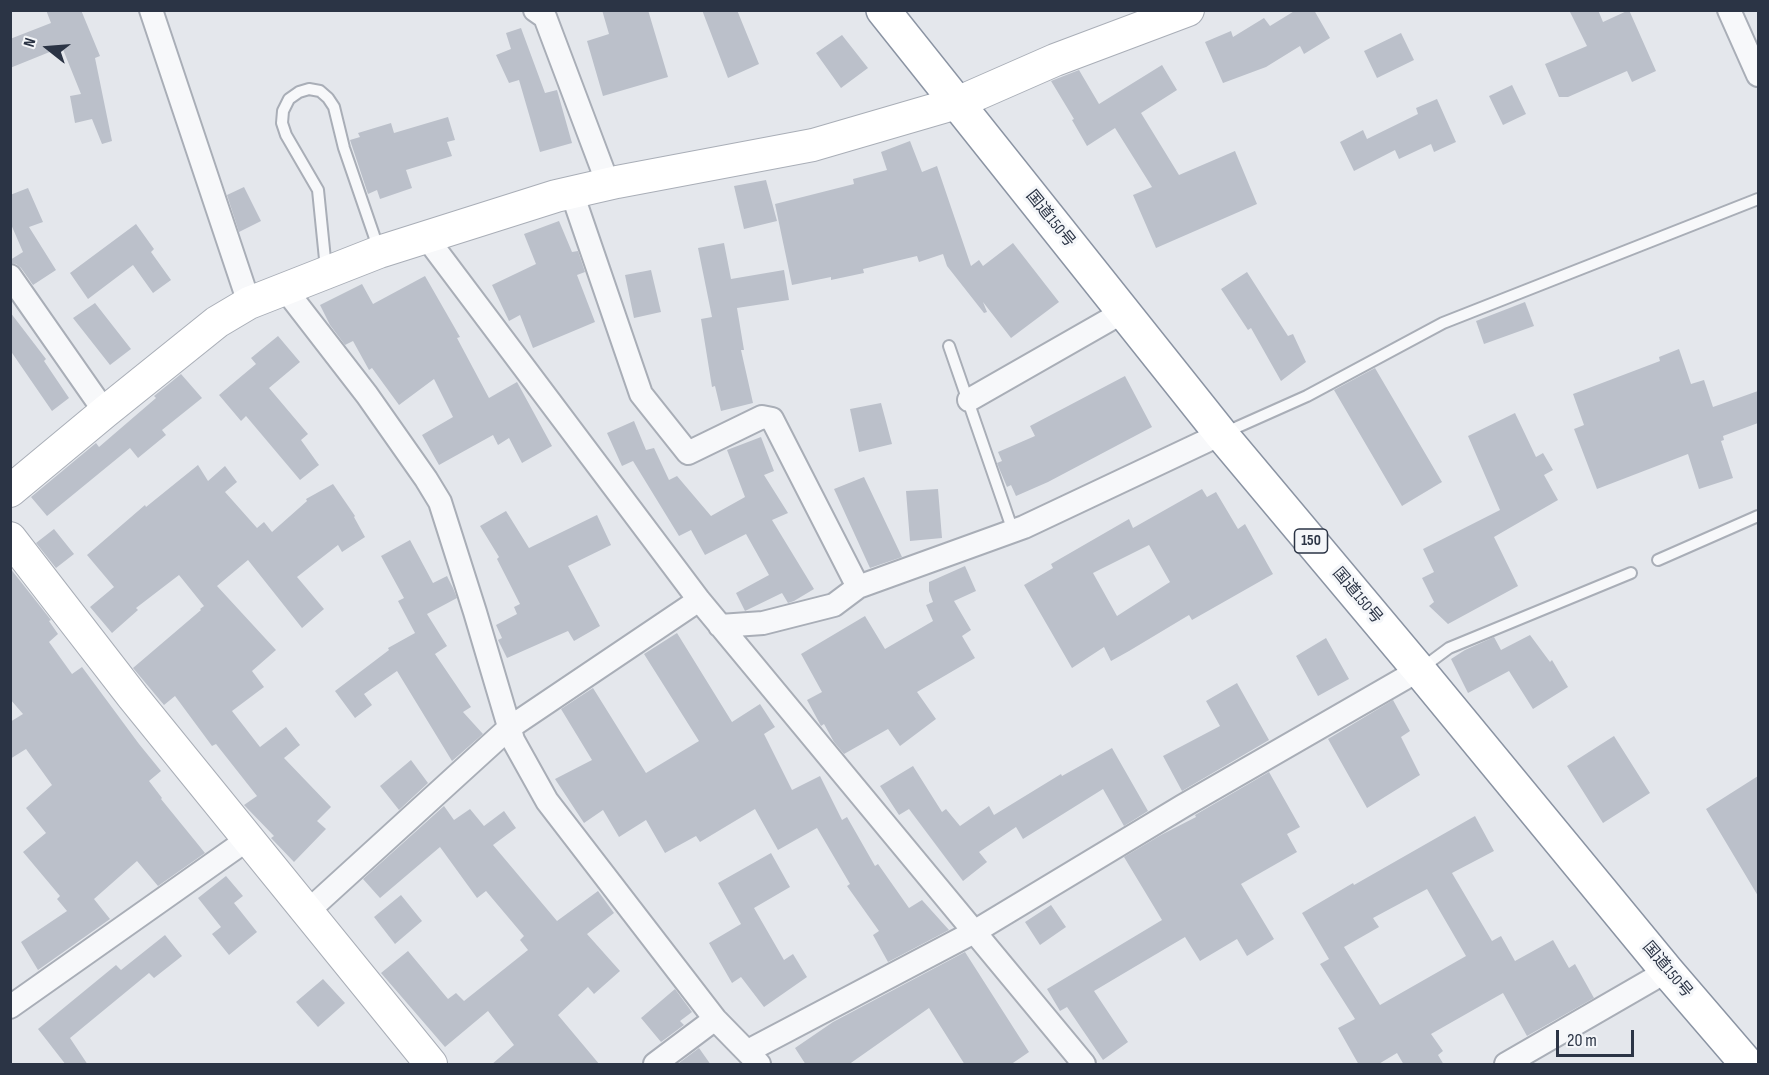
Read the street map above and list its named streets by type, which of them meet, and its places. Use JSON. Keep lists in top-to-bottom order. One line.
{"streets":{"highway":["国道150号","150"]},"scale_bar":"20 m","north":"left"}
